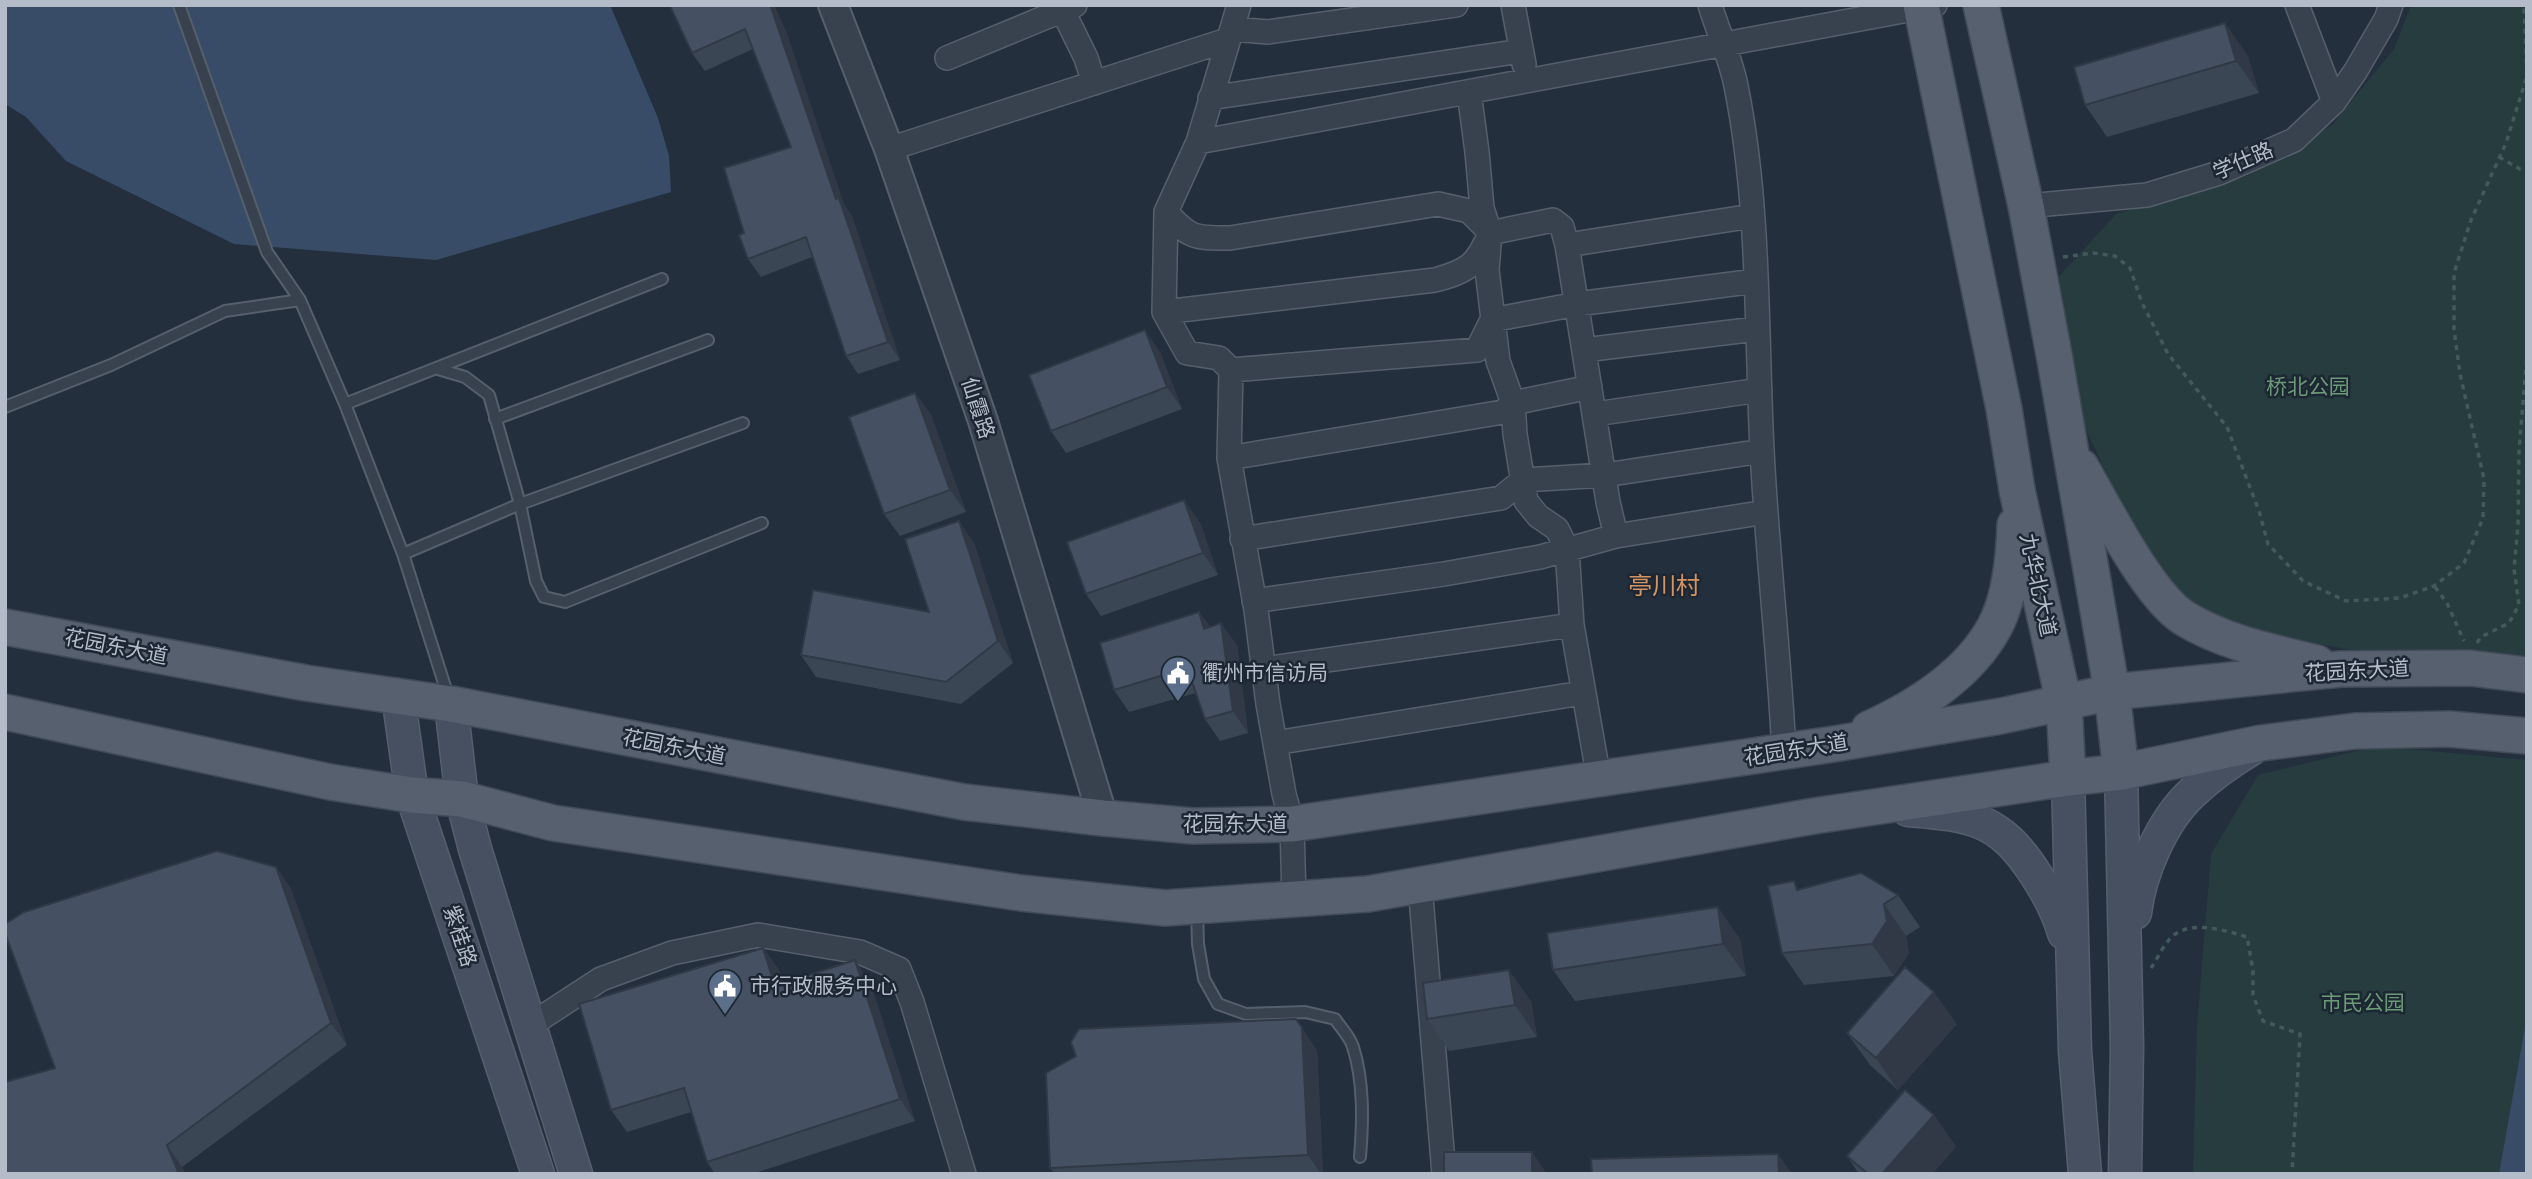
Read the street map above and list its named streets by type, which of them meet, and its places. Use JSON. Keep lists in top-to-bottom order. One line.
{"streets":{"main road":["九华北大道","花园东大道","紫桂路"],"street":["学仕路","仙霞路"]},"crossings":[["仙霞路","花园东大道"],["九华北大道","花园东大道"],["花园东大道","紫桂路"]],"districts":["亭川村"],"parks":["桥北公园","市民公园"],"places":{"public building":["衢州市信访局","市行政服务中心"]}}
